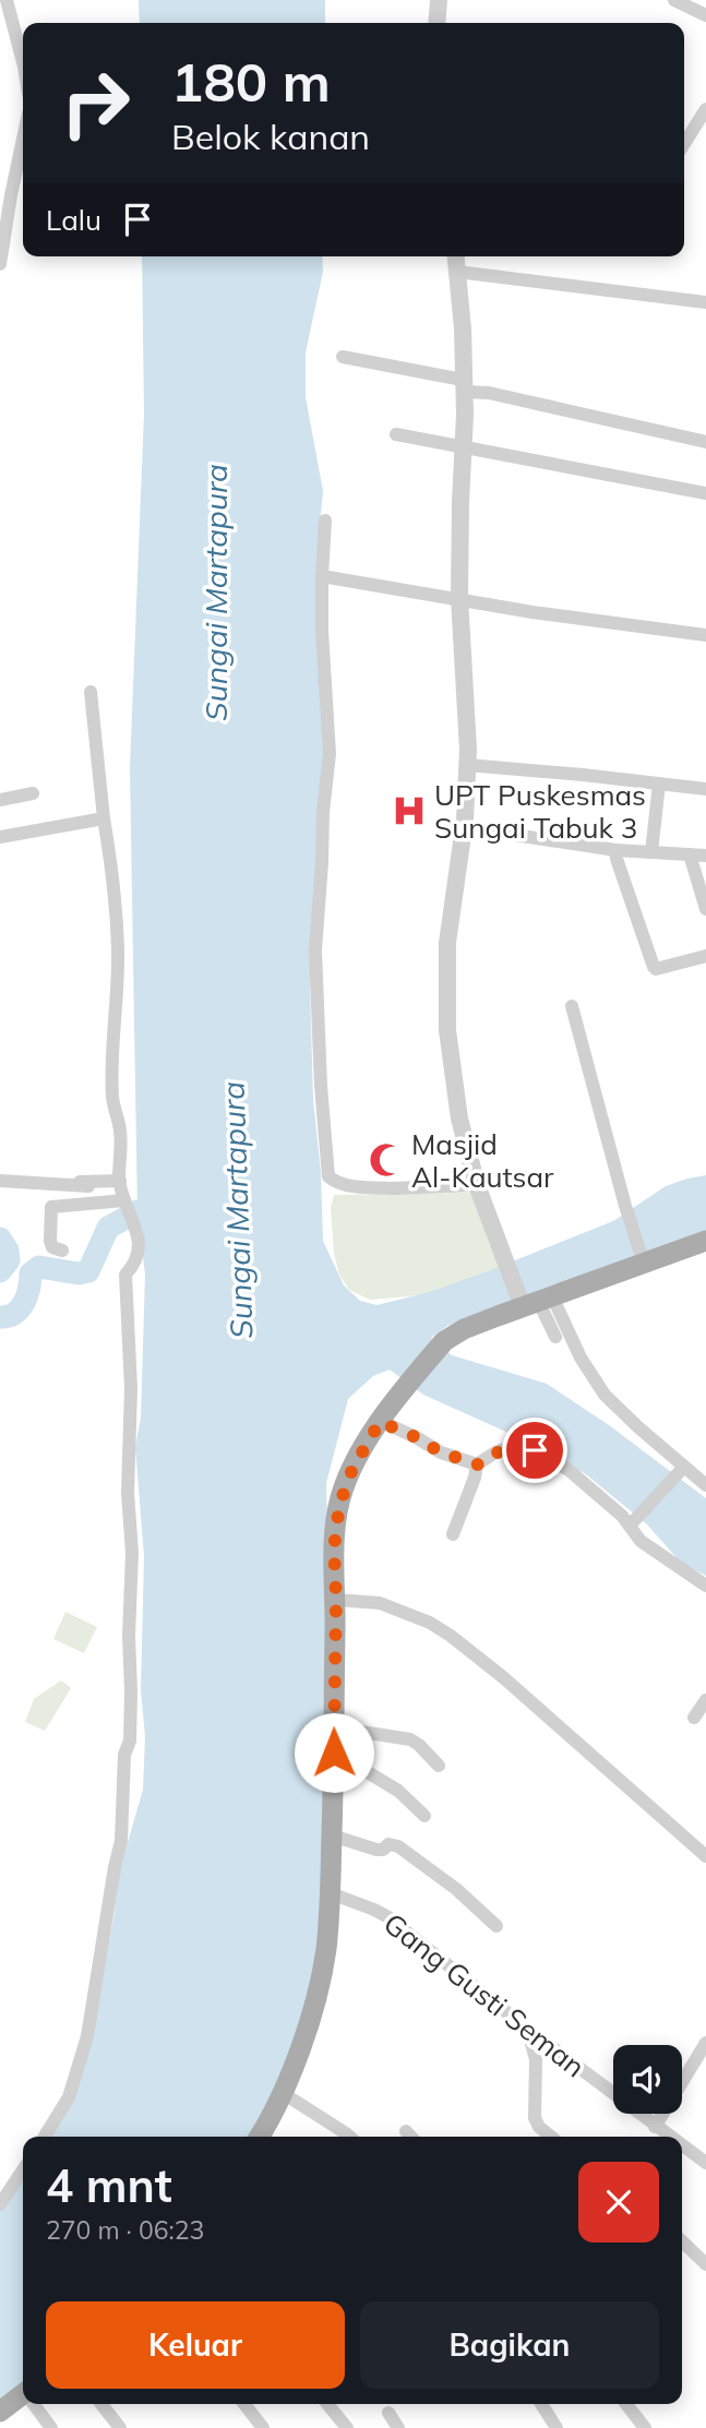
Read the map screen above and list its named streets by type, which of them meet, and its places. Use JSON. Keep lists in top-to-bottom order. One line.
{"streets":{"street":["Gang Gusti Seman"]},"water":["Sungai Martapura"],"places":{"hospital":["UPT Puskesmas Sungai Tabuk 3"],"mosque":["Masjid Al-Kautsar"]},"page":{"turn":["180 m","Belok kanan"],"then":"Lalu","heading":["4 mnt","270 m · 06:23"],"buttons":["Keluar","Bagikan"]}}
